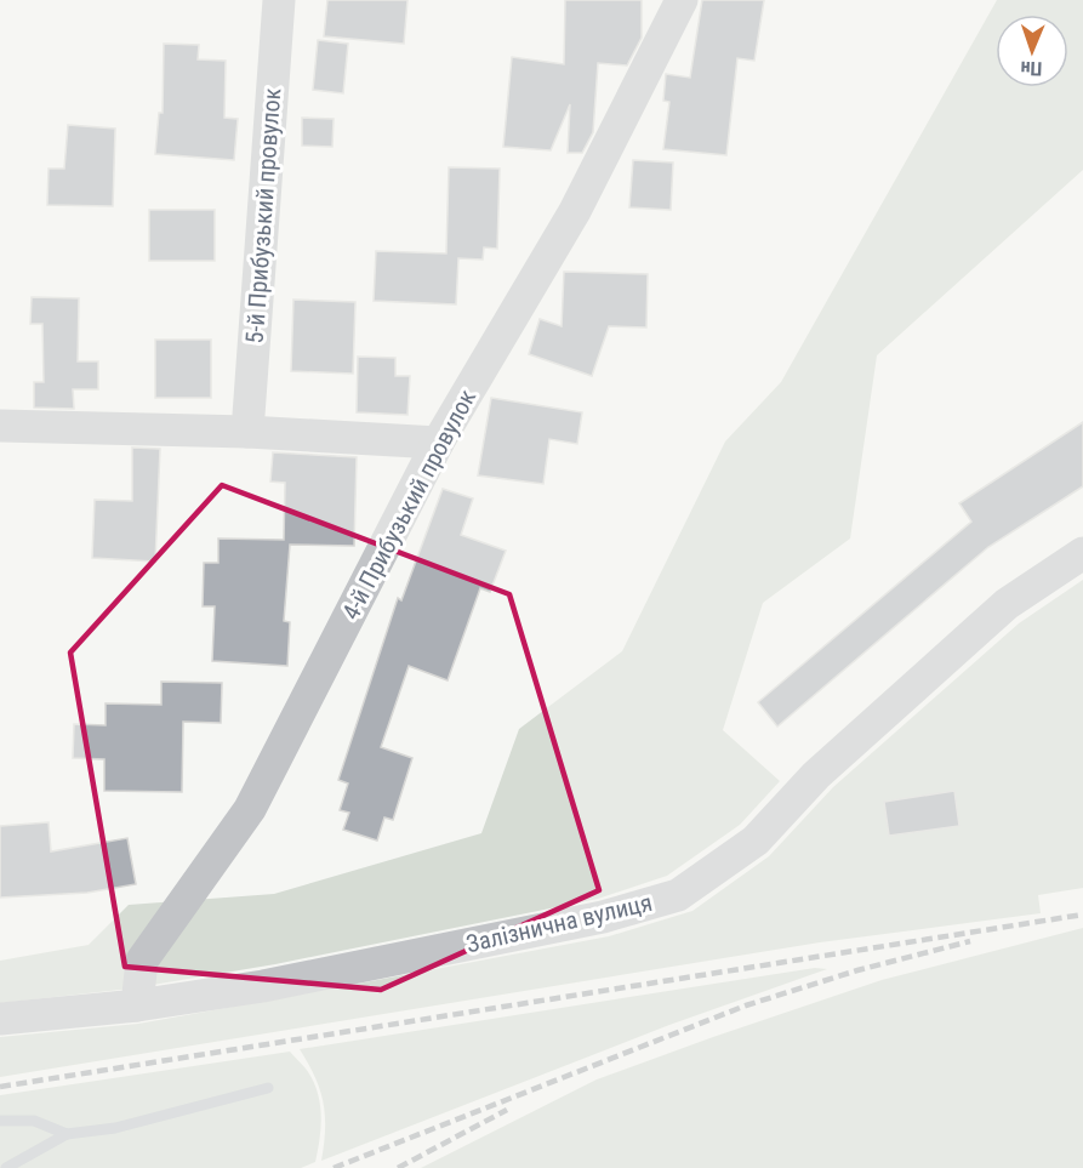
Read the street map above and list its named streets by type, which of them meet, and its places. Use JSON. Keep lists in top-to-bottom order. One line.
{"streets":{"street":["5-й Прибузький провулок","4-й Прибузький провулок","Залізнична вулиця"]},"crossings":[["4-й Прибузький провулок","Залізнична вулиця"]],"north":"bottom"}
